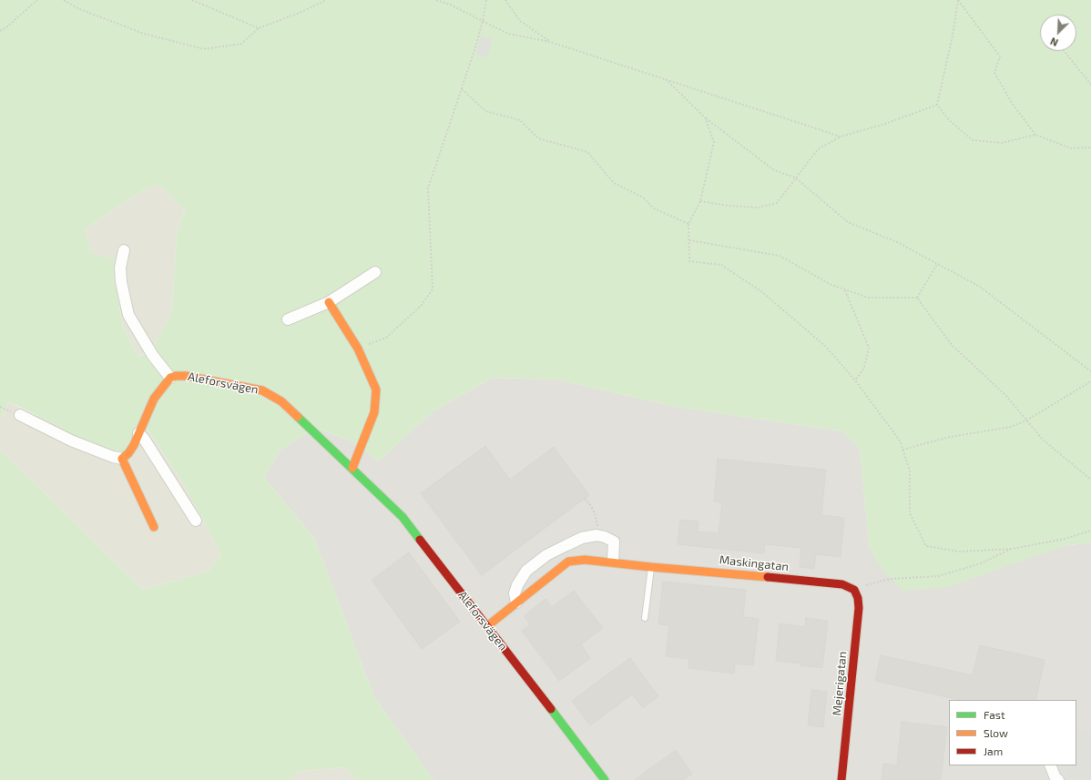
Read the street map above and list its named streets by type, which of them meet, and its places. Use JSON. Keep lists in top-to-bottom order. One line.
{"streets":{"street":["Aleforsvägen","Maskingatan","Mejerigatan"]},"crossings":[["Aleforsvägen","Maskingatan"],["Maskingatan","Mejerigatan"]],"legend":["Fast","Slow","Jam"],"north":"bottom left"}
